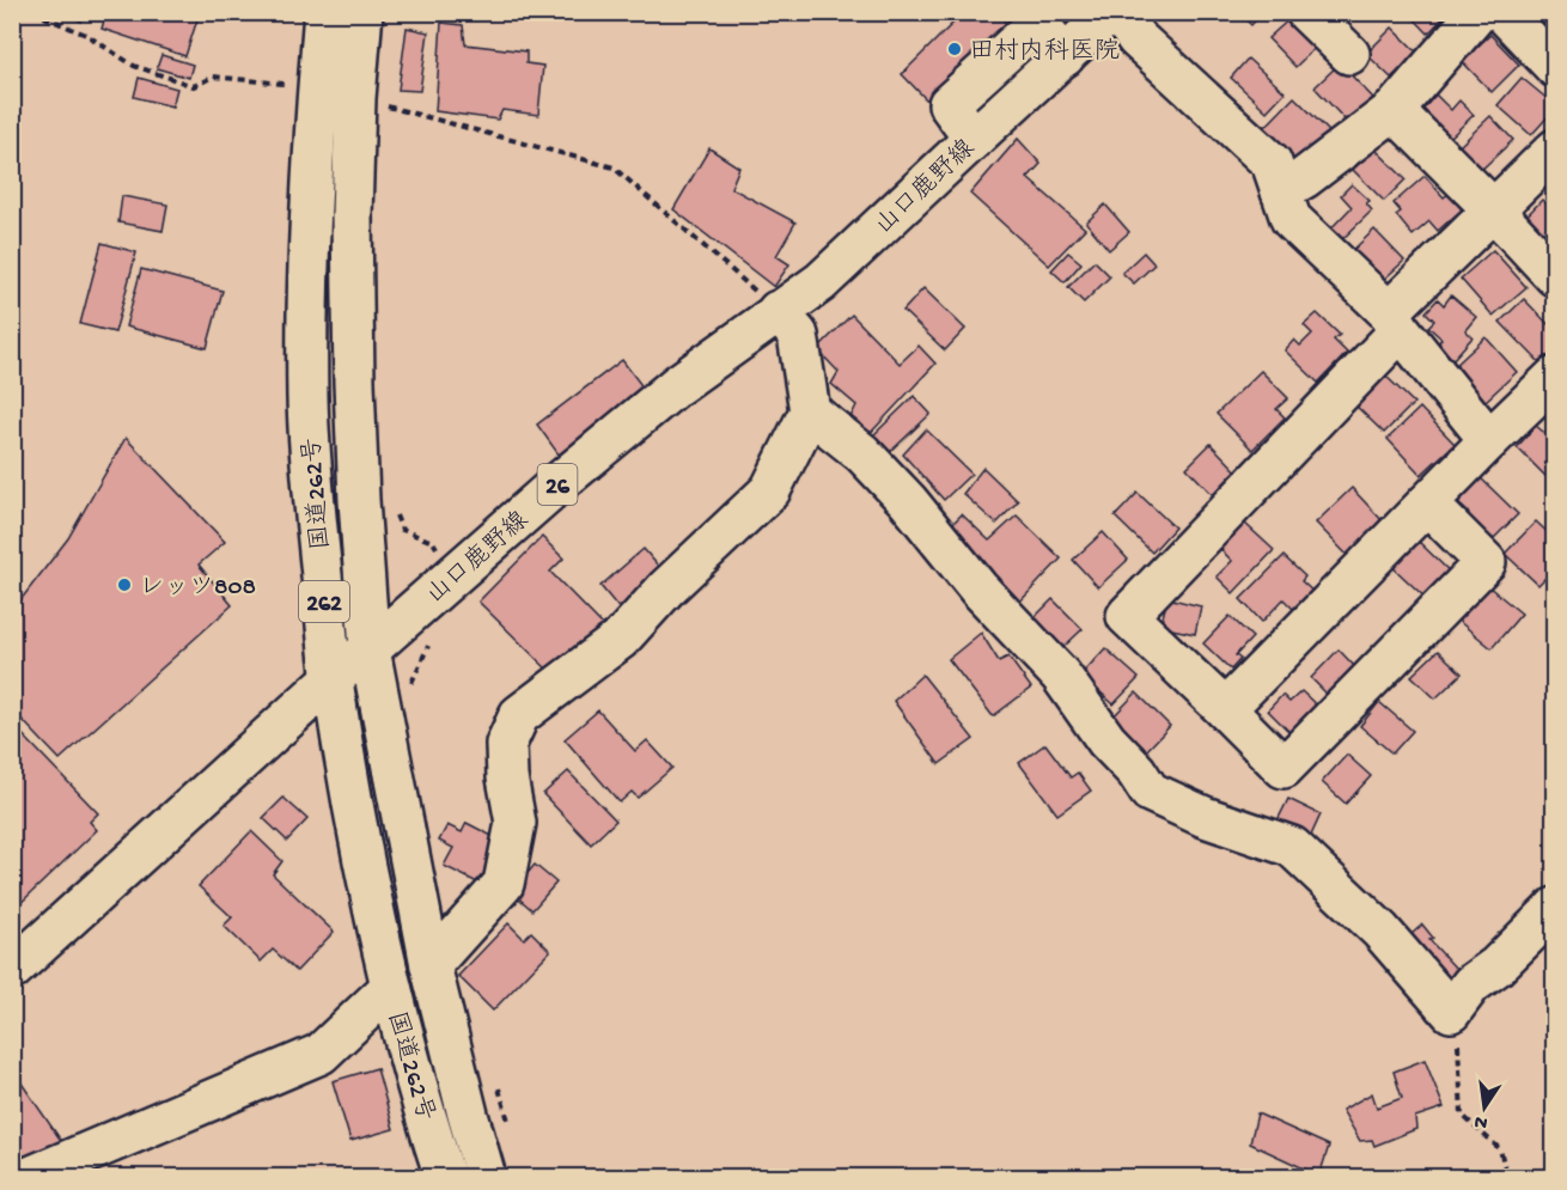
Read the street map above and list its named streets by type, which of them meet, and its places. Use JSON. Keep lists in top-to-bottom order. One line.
{"streets":{"main road":["山口鹿野線","26","国道262号","262"]},"crossings":[["山口鹿野線","国道262号"]],"places":["田村内科医院","レッツ808"],"north":"bottom"}
